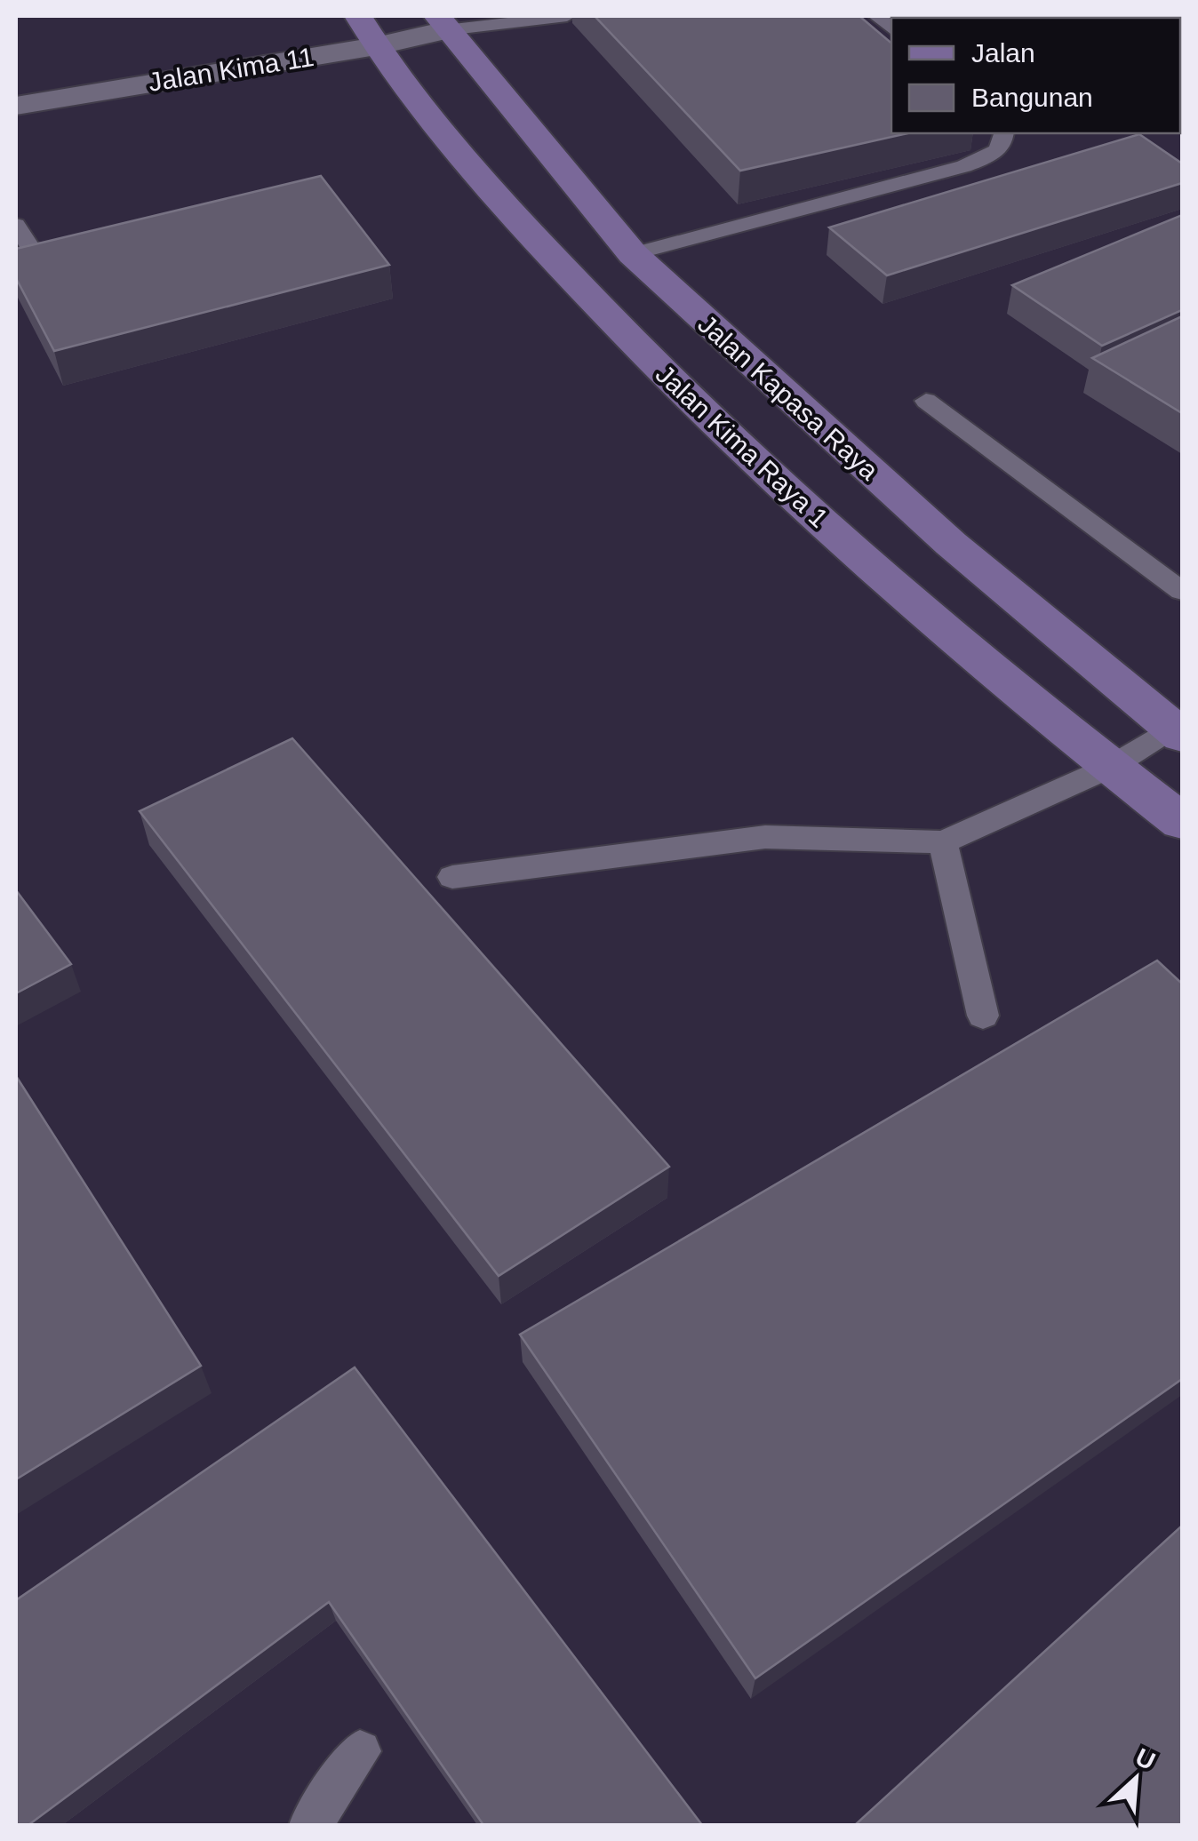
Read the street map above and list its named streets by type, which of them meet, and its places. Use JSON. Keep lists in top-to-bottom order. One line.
{"streets":{"main road":["Jalan Kapasa Raya","Jalan Kima Raya 1"],"street":["Jalan Kima 11"]},"crossings":[["Jalan Kima 11","Jalan Kapasa Raya"],["Jalan Kima 11","Jalan Kima Raya 1"]],"legend":["Jalan","Bangunan"],"north":"top right"}
